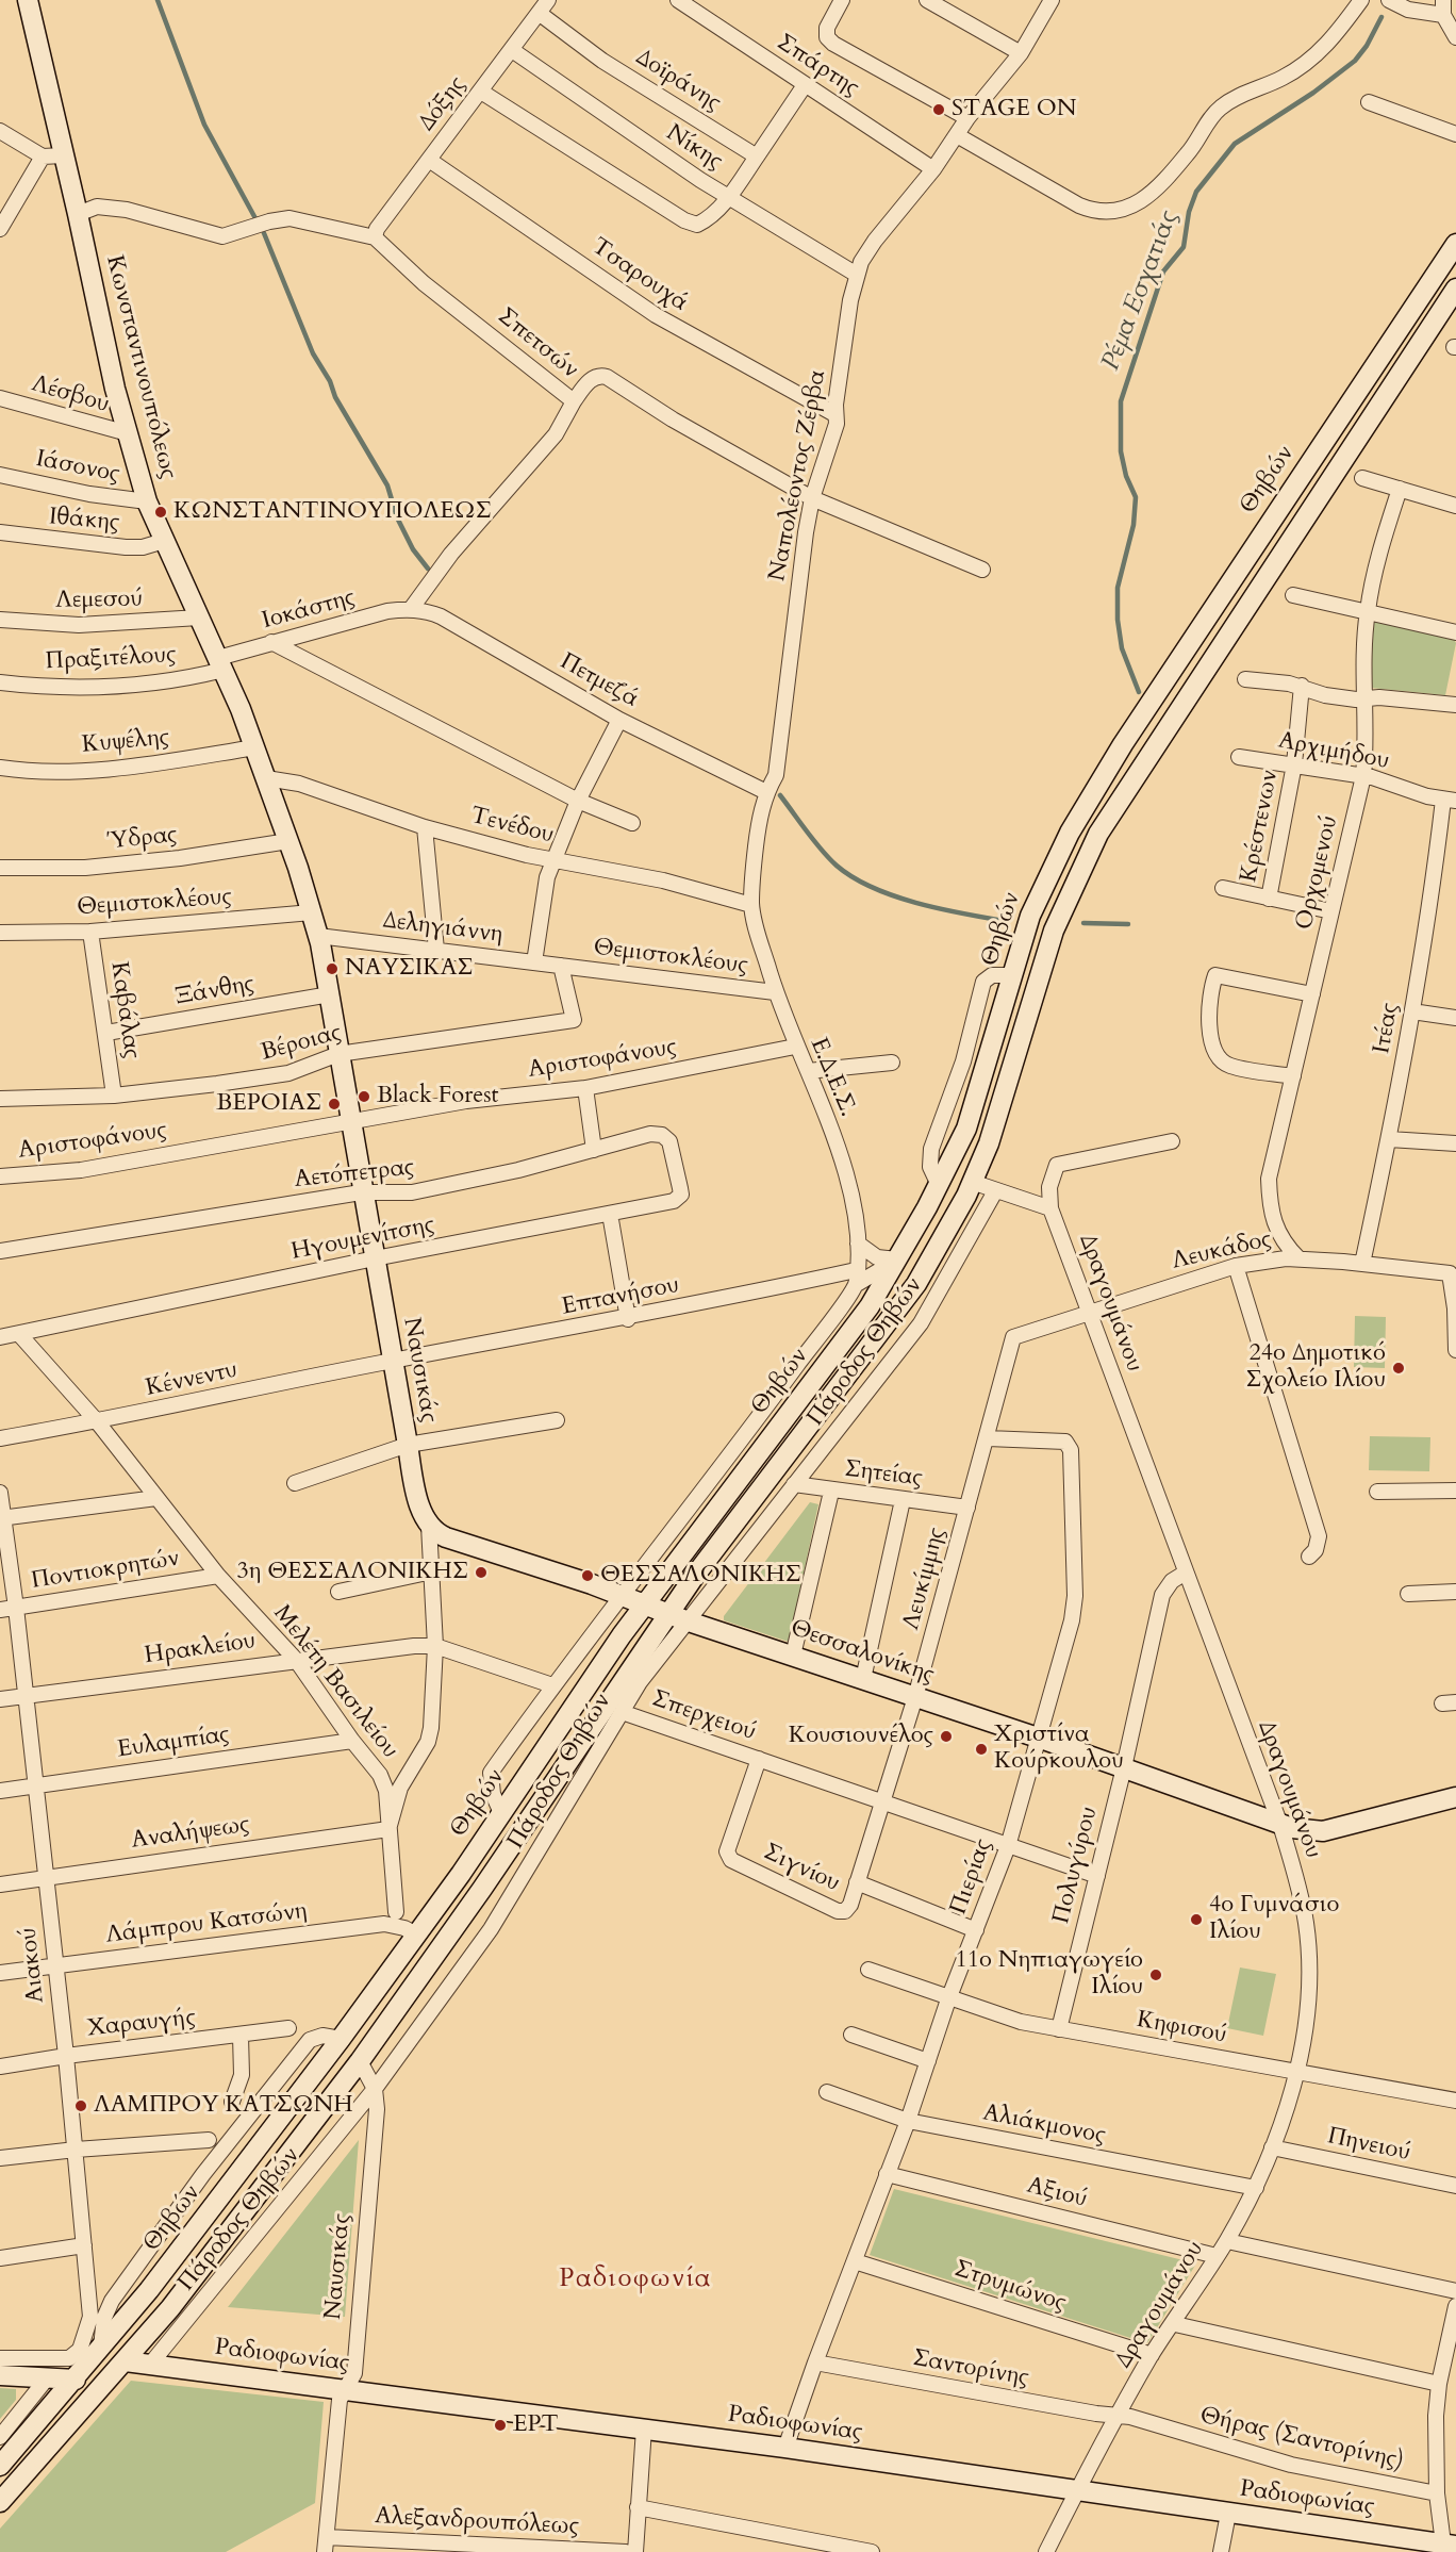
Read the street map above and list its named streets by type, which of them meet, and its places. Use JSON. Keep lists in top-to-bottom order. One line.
{"streets":{"main road":["Κωνσταντινουπόλεως","Θηβών","Ναυσικάς","Θεσσαλονίκης","Ραδιοφωνίας"],"street":["Σπάρτης","Δοϊράνης","Δόξης","Νίκης","Τσαρουχά","Σπετσών","Λέσβου","Ιάσονος","Ναπολέοντος Ζέρβα","Ιθάκης","Λεμεσού","Ιοκάστης","Πραξιτέλους","Πετμεζά","Κυψέλης","Αρχιμήδου","Τενέδου","Κρέστενων","Ύδρας","Ορχομενού","Θεμιστοκλέους","Δεληγιάννη","Ξάνθης","Καβάλας","Ιτέας","Βέροιας","Αριστοφάνους","Ε.Δ.Ε.Σ.","Αετόπετρας","Ηγουμενίτσης","Λευκάδος","Επτανήσου","Δραγουμάνου","Πάροδος Θηβών","Κέννεντυ","Σητείας","Ποντιοκρητών","Λευκίμμης","Ηρακλείου","Μελέτη Βασιλείου","Σπερχειού","Ευλαμπίας","Αναλήψεως","Πολυγύρου","Σιγνίου","Πιερίας","Λάμπρου Κατσώνη","Αιακού","Χαραυγής","Κηφισού","Αλιάκμονος","Πηνειού","Αξιού","Στρυμώνος","Σαντορίνης","Θήρας (Σαντορίνης)","Αλεξανδρουπόλεως"]},"crossings":[["Σπάρτης","Ναπολέοντος Ζέρβα"],["Δοϊράνης","Δόξης"],["Δόξης","Νίκης"],["Δόξης","Τσαρουχά"],["Δόξης","Σπετσών"],["Νίκης","Ναπολέοντος Ζέρβα"],["Τσαρουχά","Ναπολέοντος Ζέρβα"],["Σπετσών","Ναπολέοντος Ζέρβα"],["Κωνσταντινουπόλεως","Λέσβου"],["Κωνσταντινουπόλεως","Ιάσονος"],["Κωνσταντινουπόλεως","Ιθάκης"],["Κωνσταντινουπόλεως","Λεμεσού"],["Κωνσταντινουπόλεως","Ιοκάστης"],["Κωνσταντινουπόλεως","Πραξιτέλους"],["Κωνσταντινουπόλεως","Κυψέλης"],["Κωνσταντινουπόλεως","Τενέδου"],["Κωνσταντινουπόλεως","Ύδρας"],["Κωνσταντινουπόλεως","Θεμιστοκλέους"],["Κωνσταντινουπόλεως","Ναυσικάς"],["Ναπολέοντος Ζέρβα","Πετμεζά"],["Ναπολέοντος Ζέρβα","Τενέδου"],["Ναπολέοντος Ζέρβα","Ε.Δ.Ε.Σ."],["Θηβών","Πάροδος Θηβών"],["Θηβών","Ναυσικάς"],["Θηβών","Θεσσαλονίκης"],["Θηβών","Λάμπρου Κατσώνη"],["Θηβών","Ραδιοφωνίας"],["Ιοκάστης","Πραξιτέλους"],["Ιοκάστης","Πετμεζά"],["Αρχιμήδου","Κρέστενων"],["Αρχιμήδου","Ορχομενού"],["Αρχιμήδου","Ιτέας"],["Τενέδου","Ε.Δ.Ε.Σ."],["Ορχομενού","Λευκάδος"],["Θεμιστοκλέους","Δεληγιάννη"],["Θεμιστοκλέους","Καβάλας"],["Θεμιστοκλέους","Βέροιας"],["Θεμιστοκλέους","Ε.Δ.Ε.Σ."],["Θεμιστοκλέους","Ναυσικάς"],["Δεληγιάννη","Βέροιας"],["Δεληγιάννη","Ναυσικάς"],["Ξάνθης","Καβάλας"],["Ξάνθης","Ναυσικάς"],["Καβάλας","Βέροιας"],["Ιτέας","Λευκάδος"],["Βέροιας","Ναυσικάς"],["Αριστοφάνους","Ε.Δ.Ε.Σ."],["Αριστοφάνους","Ναυσικάς"],["Ε.Δ.Ε.Σ.","Επτανήσου"],["Ε.Δ.Ε.Σ.","Πάροδος Θηβών"],["Αετόπετρας","Ηγουμενίτσης"],["Αετόπετρας","Ναυσικάς"],["Ηγουμενίτσης","Ναυσικάς"],["Ηγουμενίτσης","Μελέτη Βασιλείου"],["Λευκάδος","Δραγουμάνου"],["Λευκάδος","Λευκίμμης"],["Επτανήσου","Πάροδος Θηβών"],["Επτανήσου","Ναυσικάς"],["Επτανήσου","Κέννεντυ"],["Δραγουμάνου","Θεσσαλονίκης"],["Δραγουμάνου","Πολυγύρου"],["Δραγουμάνου","Κηφισού"],["Δραγουμάνου","Αλιάκμονος"],["Δραγουμάνου","Πηνειού"],["Δραγουμάνου","Αξιού"],["Δραγουμάνου","Στρυμώνος"],["Δραγουμάνου","Ραδιοφωνίας"],["Δραγουμάνου","Σαντορίνης"],["Δραγουμάνου","Θήρας (Σαντορίνης)"],["Πάροδος Θηβών","Ναυσικάς"],["Πάροδος Θηβών","Σητείας"],["Πάροδος Θηβών","Ηρακλείου"],["Πάροδος Θηβών","Θεσσαλονίκης"],["Πάροδος Θηβών","Σπερχειού"],["Πάροδος Θηβών","Ραδιοφωνίας"],["Ναυσικάς","Κέννεντυ"],["Ναυσικάς","Ηρακλείου"],["Ναυσικάς","Θεσσαλονίκης"],["Ναυσικάς","Μελέτη Βασιλείου"],["Ναυσικάς","Αναλήψεως"],["Ναυσικάς","Ραδιοφωνίας"],["Ναυσικάς","Αλεξανδρουπόλεως"],["Κέννεντυ","Μελέτη Βασιλείου"],["Σητείας","Λευκίμμης"],["Ποντιοκρητών","Μελέτη Βασιλείου"],["Ποντιοκρητών","Αιακού"],["Λευκίμμης","Θεσσαλονίκης"],["Λευκίμμης","Σπερχειού"],["Λευκίμμης","Σιγνίου"],["Λευκίμμης","Πιερίας"],["Ηρακλείου","Μελέτη Βασιλείου"],["Ηρακλείου","Αιακού"],["Θεσσαλονίκης","Πολυγύρου"],["Θεσσαλονίκης","Πιερίας"],["Μελέτη Βασιλείου","Ευλαμπίας"],["Μελέτη Βασιλείου","Αναλήψεως"],["Σπερχειού","Πολυγύρου"],["Σπερχειού","Σιγνίου"],["Σπερχειού","Πιερίας"],["Ευλαμπίας","Αιακού"],["Αναλήψεως","Αιακού"],["Πολυγύρου","Κηφισού"],["Πιερίας","Κηφισού"],["Πιερίας","Αλιάκμονος"],["Πιερίας","Αξιού"],["Πιερίας","Στρυμώνος"],["Πιερίας","Ραδιοφωνίας"],["Πιερίας","Σαντορίνης"],["Λάμπρου Κατσώνη","Αιακού"],["Αιακού","Χαραυγής"],["Σαντορίνης","Θήρας (Σαντορίνης)"]],"districts":["Ραδιοφωνία"],"water":["Ρέμα Εσχατιάς"],"places":["STAGE ON","ΚΩΝΣΤΑΝΤΙΝΟΥΠΟΛΕΩΣ","ΝΑΥΣΙΚΑΣ","Black Forest","ΒΕΡΟΙΑΣ","24ο Δημοτικό Σχολείο Ιλίου","3η ΘΕΣΣΑΛΟΝΙΚΗΣ","ΘΕΣΣΑΛΟΝΙΚΗΣ","Κουσιουνέλος","Χριστίνα Κούρκουλου","4ο Γυμνάσιο Ιλίου","11ο Νηπιαγωγείο Ιλίου","ΛΑΜΠΡΟΥ ΚΑΤΣΩΝΗ","ΕΡΤ"]}
